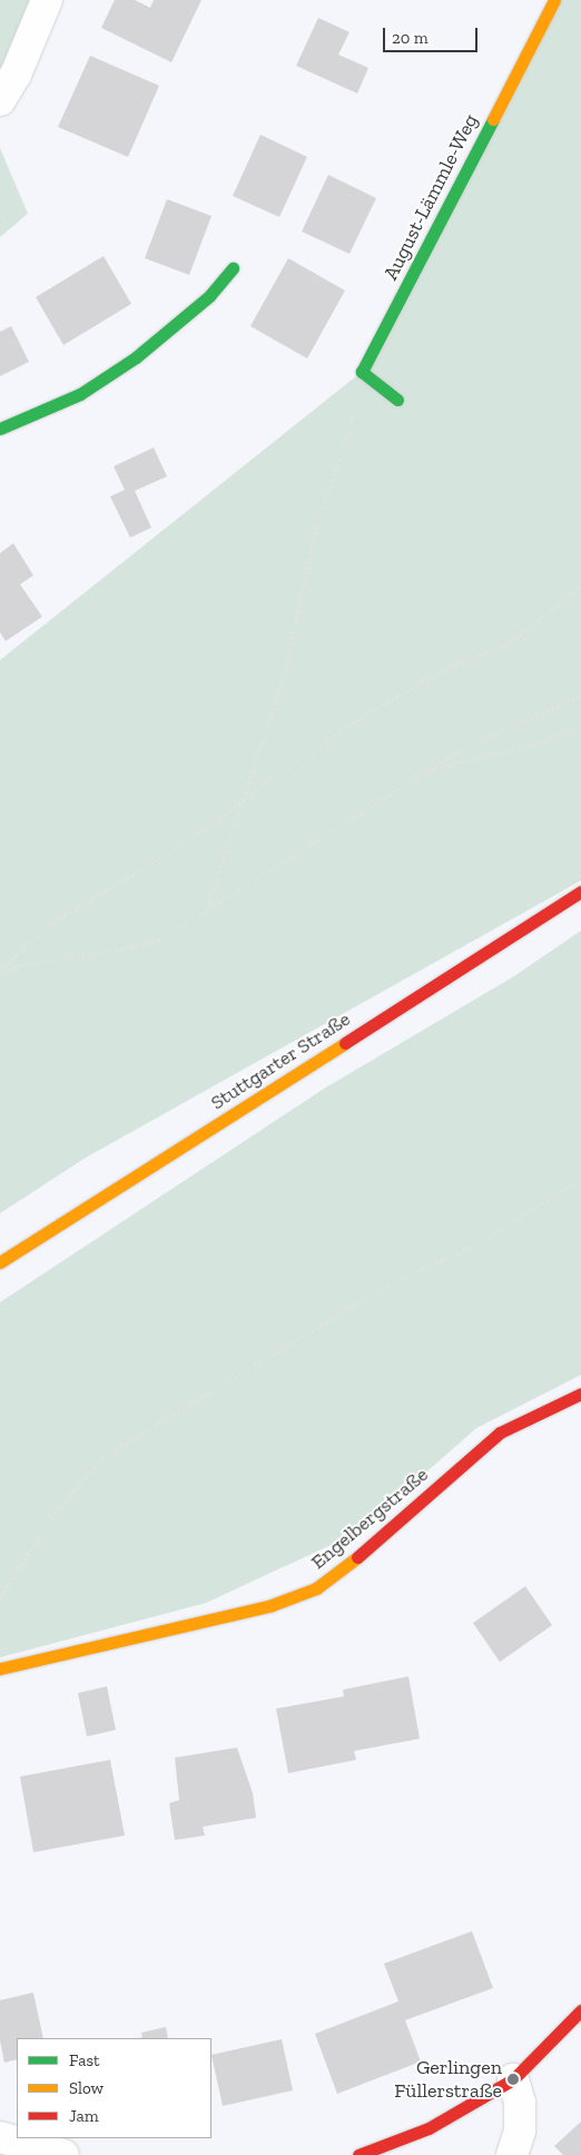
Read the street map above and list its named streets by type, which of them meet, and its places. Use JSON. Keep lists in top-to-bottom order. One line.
{"streets":{"street":["August-Lämmle-Weg","Stuttgarter Straße","Engelbergstraße"]},"places":["Gerlingen Füllerstraße"],"legend":["Fast","Slow","Jam"],"scale_bar":"20 m"}
